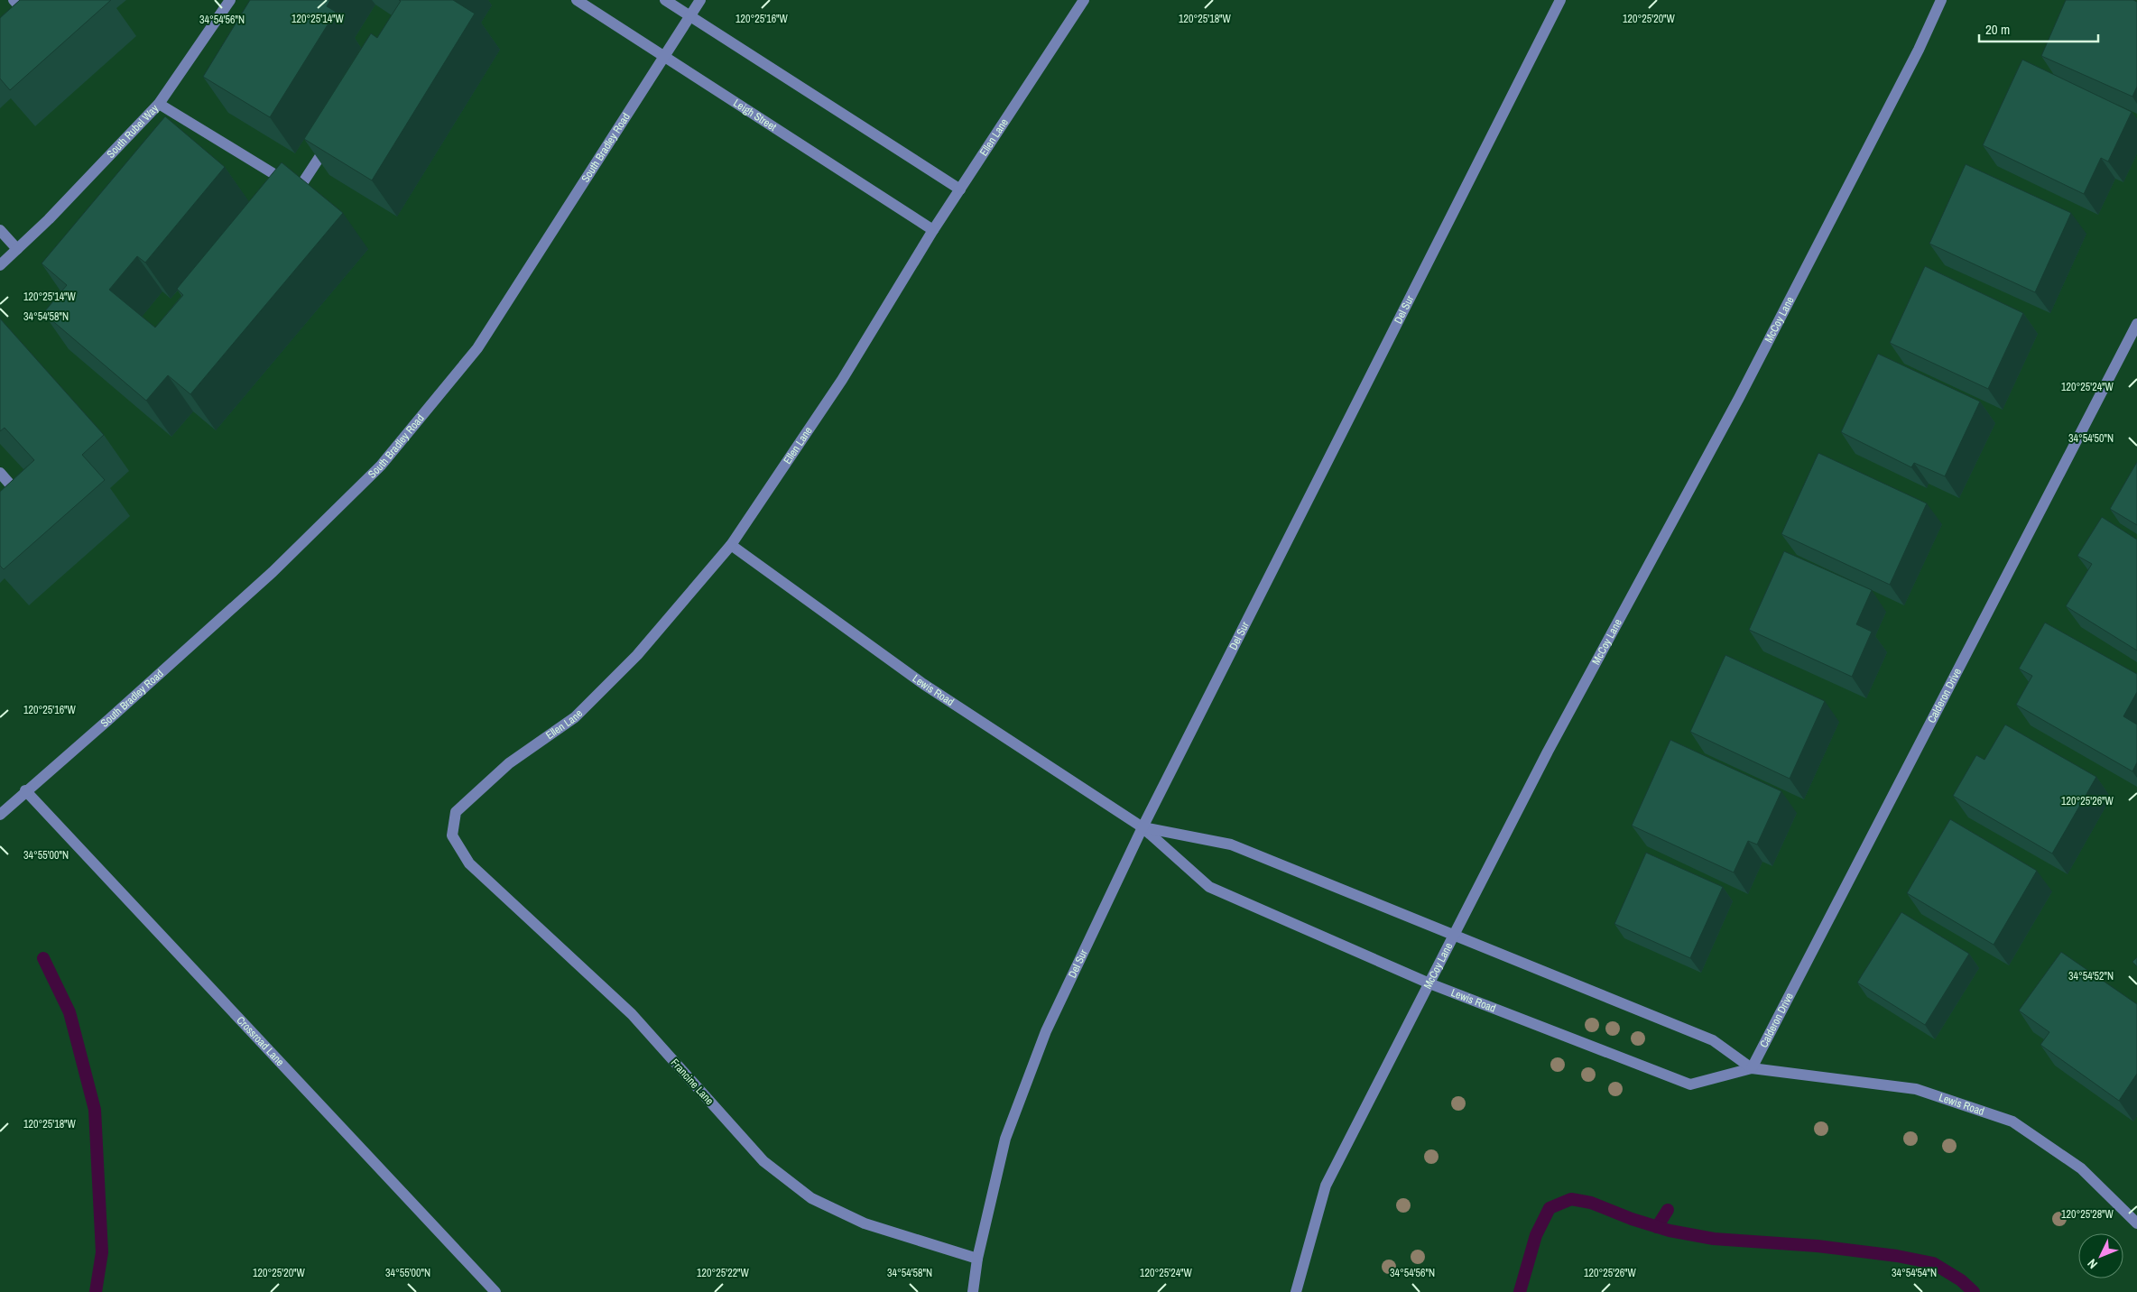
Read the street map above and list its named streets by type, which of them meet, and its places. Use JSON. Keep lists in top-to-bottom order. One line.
{"streets":{"street":["Leigh Street","South Rubel Way","Ellen Lane","South Bradley Road","Del Sur","McCoy Lane","Lewis Road","Calderon Drive","Crossroad Lane","Francine Lane"]},"crossings":[["Leigh Street","Ellen Lane"],["Leigh Street","South Bradley Road"],["Ellen Lane","Lewis Road"],["Ellen Lane","Francine Lane"],["South Bradley Road","Crossroad Lane"],["Del Sur","Lewis Road"],["Del Sur","Francine Lane"],["McCoy Lane","Lewis Road"],["Lewis Road","Calderon Drive"]],"scale_bar":"20 m","north":"bottom left","coordinates":["120°25'14\"W","120°25'16\"W","120°25'18\"W","120°25'20\"W","34°54'56\"N","34°54'58\"N","120°25'24\"W","34°54'50\"N","120°25'26\"W","34°55'00\"N","34°54'52\"N","120°25'28\"W","34°54'54\"N","120°25'22\"W"]}
